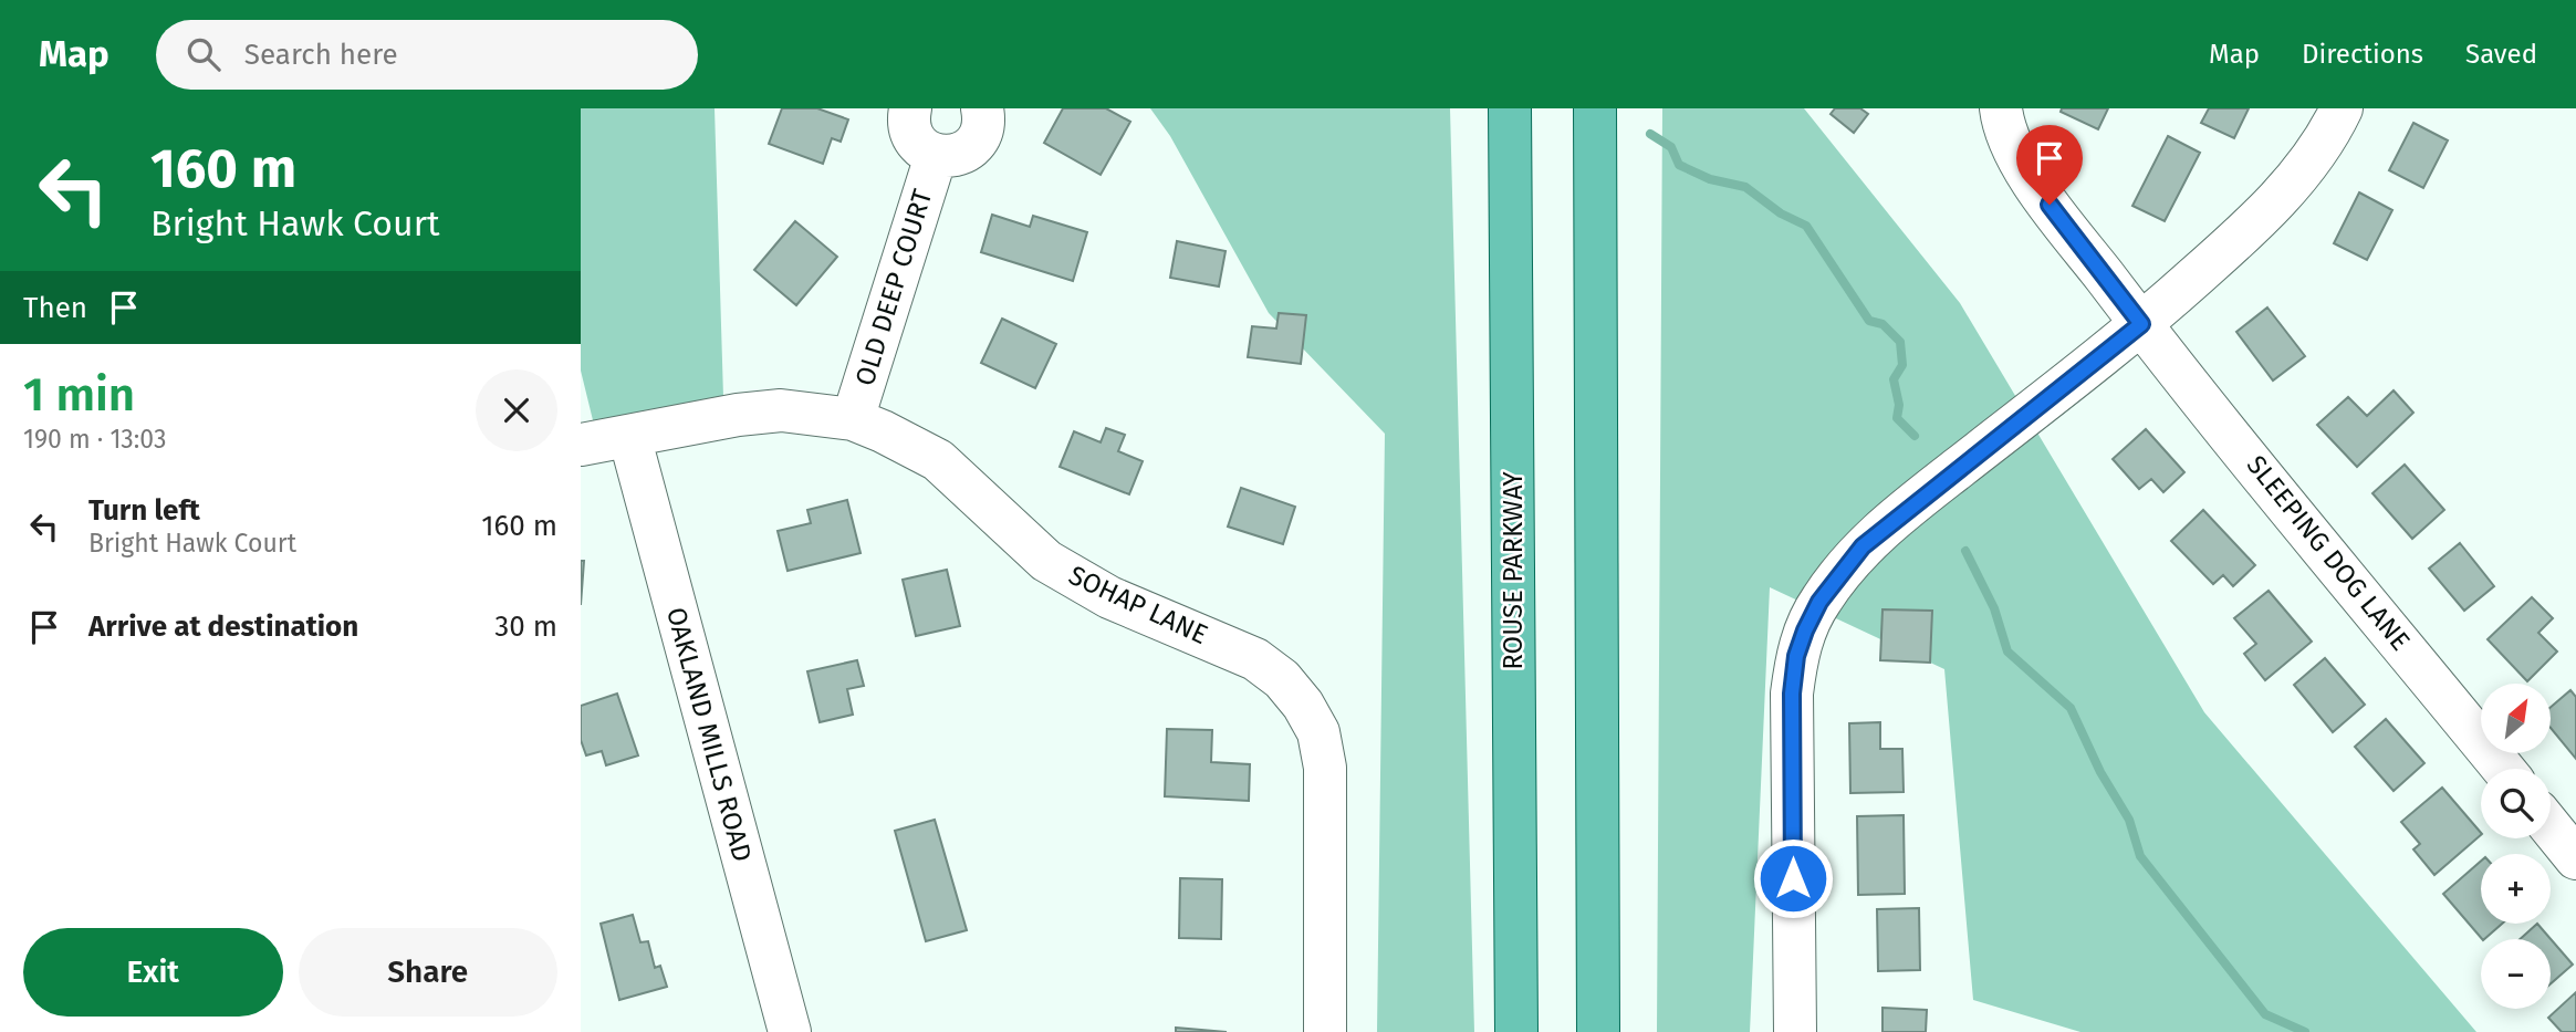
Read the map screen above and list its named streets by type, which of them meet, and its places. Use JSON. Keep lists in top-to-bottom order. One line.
{"streets":{"main road":["ROUSE PARKWAY"],"street":["OLD DEEP COURT","SLEEPING DOG LANE","SOHAP LANE","OAKLAND MILLS ROAD"]},"crossings":[["OLD DEEP COURT","SOHAP LANE"],["SOHAP LANE","OAKLAND MILLS ROAD"]],"north":"top right","page":{"header":"Map","search":"Search here","nav":["Map","Directions","Saved"],"turn":["160 m","Bright Hawk Court"],"then":"Then","heading":["1 min","190 m · 13:03"],"list":[{"name":"Turn left","note":"Bright Hawk Court","value":"160 m"},{"name":"Arrive at destination","value":"30 m"}],"map_buttons":["+","−"],"buttons":["Exit","Share"]}}
